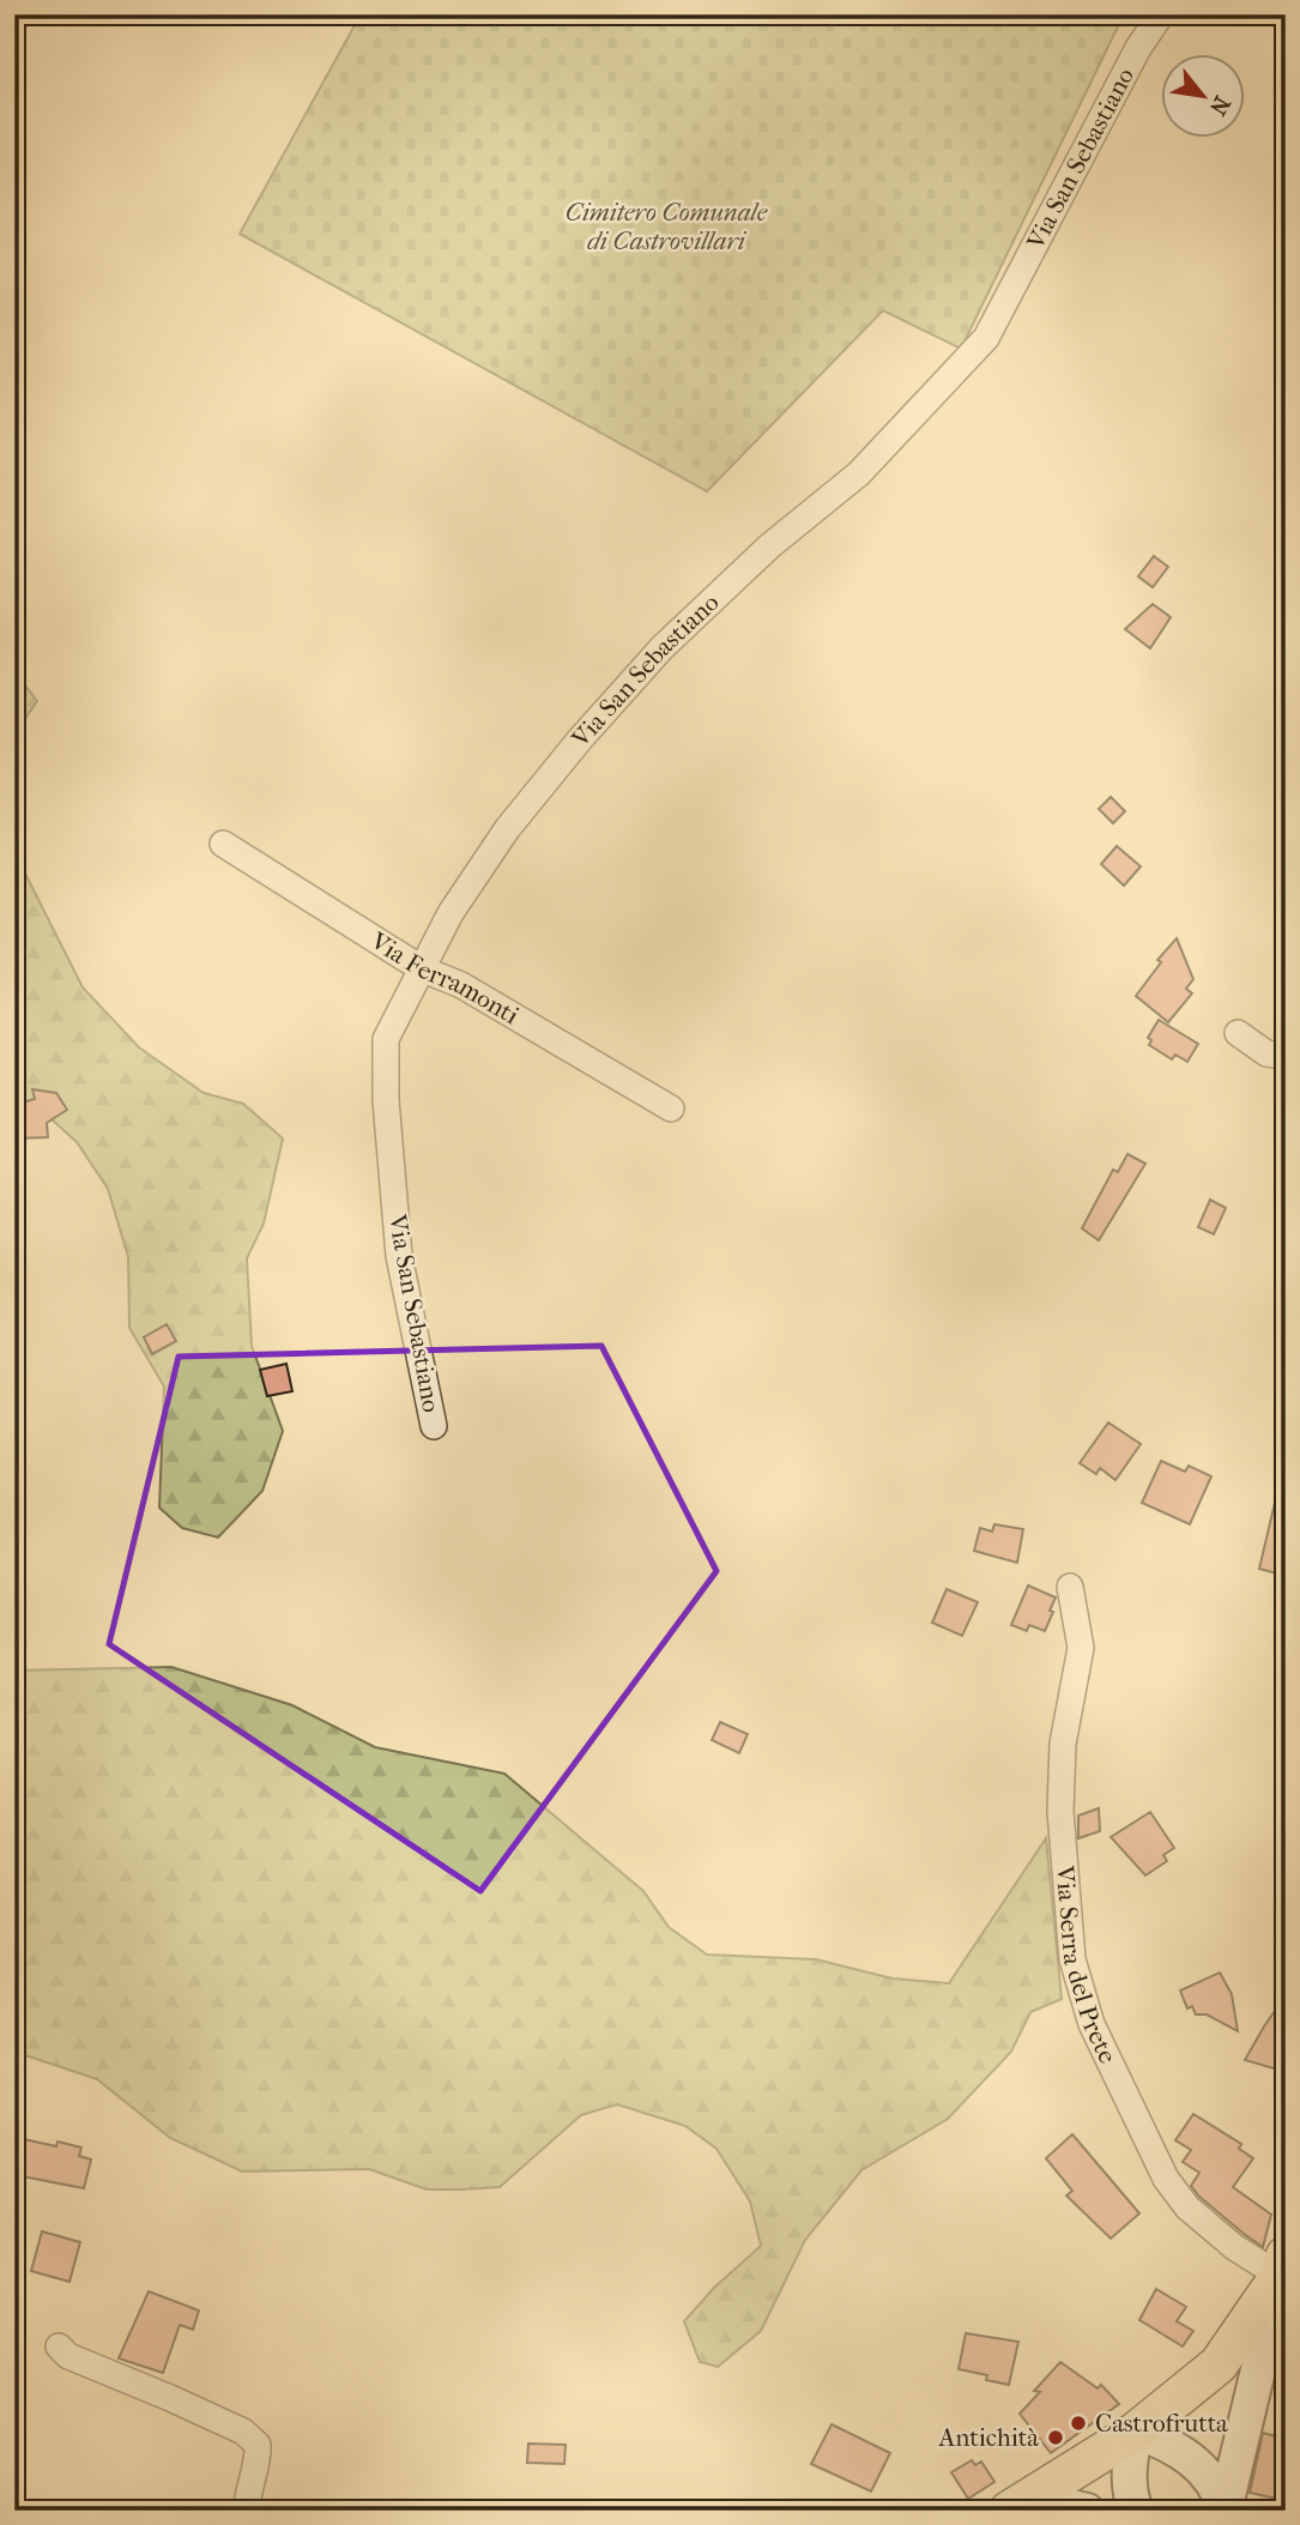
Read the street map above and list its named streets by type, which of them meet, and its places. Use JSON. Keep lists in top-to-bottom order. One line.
{"streets":{"street":["Via San Sebastiano","Via Ferramonti","Via Serra del Prete"]},"crossings":[["Via San Sebastiano","Via Ferramonti"]],"parks":["Cimitero Comunale di Castrovillari"],"places":["Castrofrutta","Antichità"],"north":"bottom right"}
